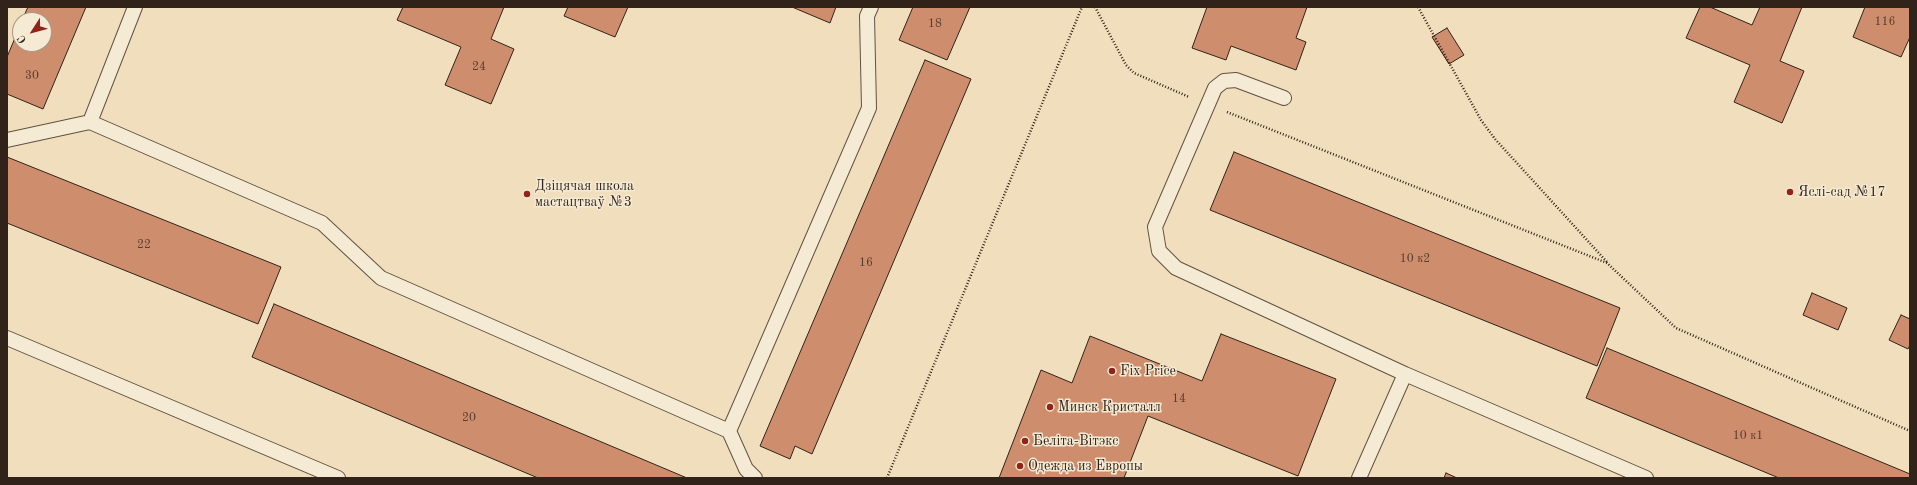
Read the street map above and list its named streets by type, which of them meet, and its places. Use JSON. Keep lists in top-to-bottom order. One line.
{"places":["Яслі-сад №17","Дзіцячая школа мастацтваў №3","Fix Price","Минск Кристалл","Беліта-Вітэкс","Одежда из Европы"],"house_numbers":["116","18","24","30","22","10 к2","16","14","20","10 к1"],"north":"bottom left"}
